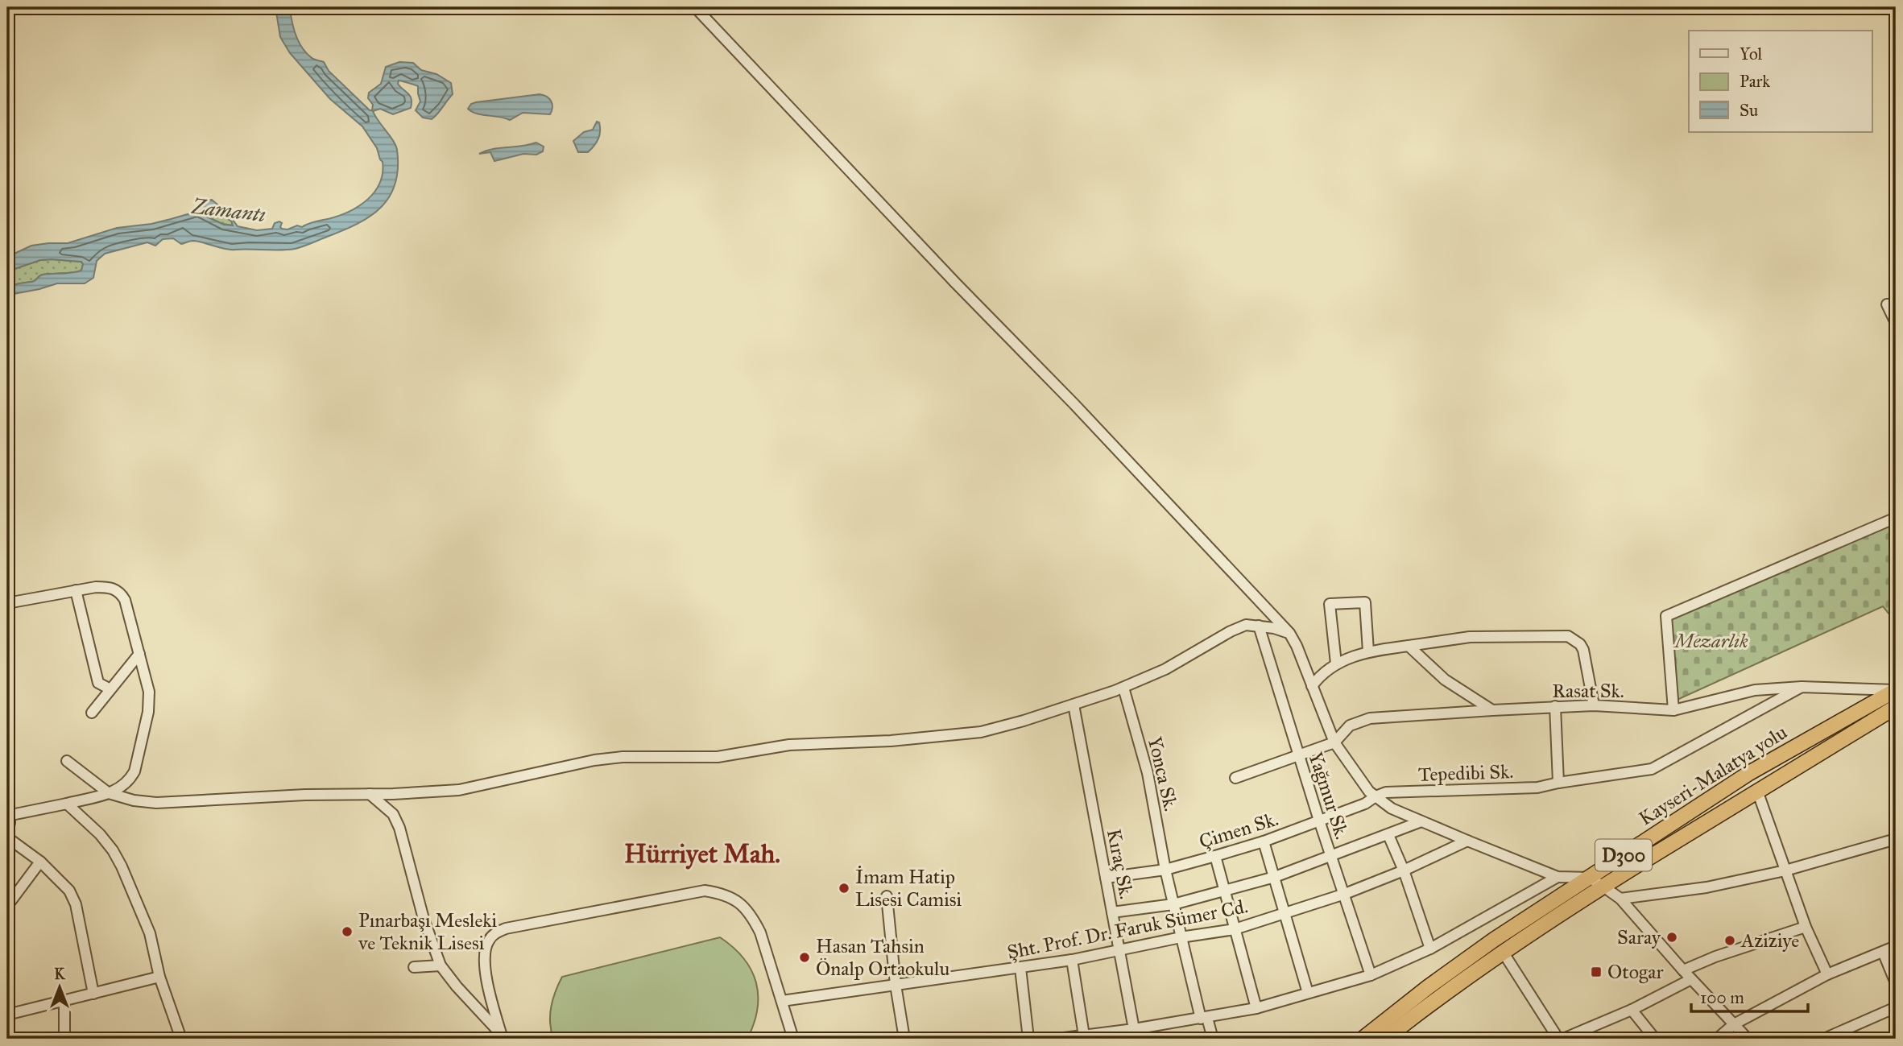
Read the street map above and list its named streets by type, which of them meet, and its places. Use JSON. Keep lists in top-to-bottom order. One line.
{"streets":{"highway":["Kayseri-Malatya yolu","D300"],"street":["Rasat Sk.","Tepedibi Sk.","Yonca Sk.","Yağmur Sk.","Çimen Sk.","Kıraç Sk.","Şht. Prof. Dr. Faruk Sümer Cd."]},"crossings":[["Rasat Sk.","Tepedibi Sk."],["Rasat Sk.","Kayseri-Malatya yolu"],["Tepedibi Sk.","Çimen Sk."],["Yonca Sk.","Çimen Sk."],["Yonca Sk.","Şht. Prof. Dr. Faruk Sümer Cd."],["Yağmur Sk.","Çimen Sk."],["Yağmur Sk.","Şht. Prof. Dr. Faruk Sümer Cd."],["Çimen Sk.","Kıraç Sk."],["Kıraç Sk.","Şht. Prof. Dr. Faruk Sümer Cd."]],"districts":["Hürriyet Mah."],"water":["Zamantı"],"parks":["Mezarlık"],"places":{"other":["İmam Hatip Lisesi Camisi","Pınarbaşı Mesleki ve Teknik Lisesi","Saray","Aziziye","Hasan Tahsin Önalp Ortaokulu"],"transit":["Otogar"]},"legend":["Yol","Park","Su"],"scale_bar":"100 m","north":"top"}
